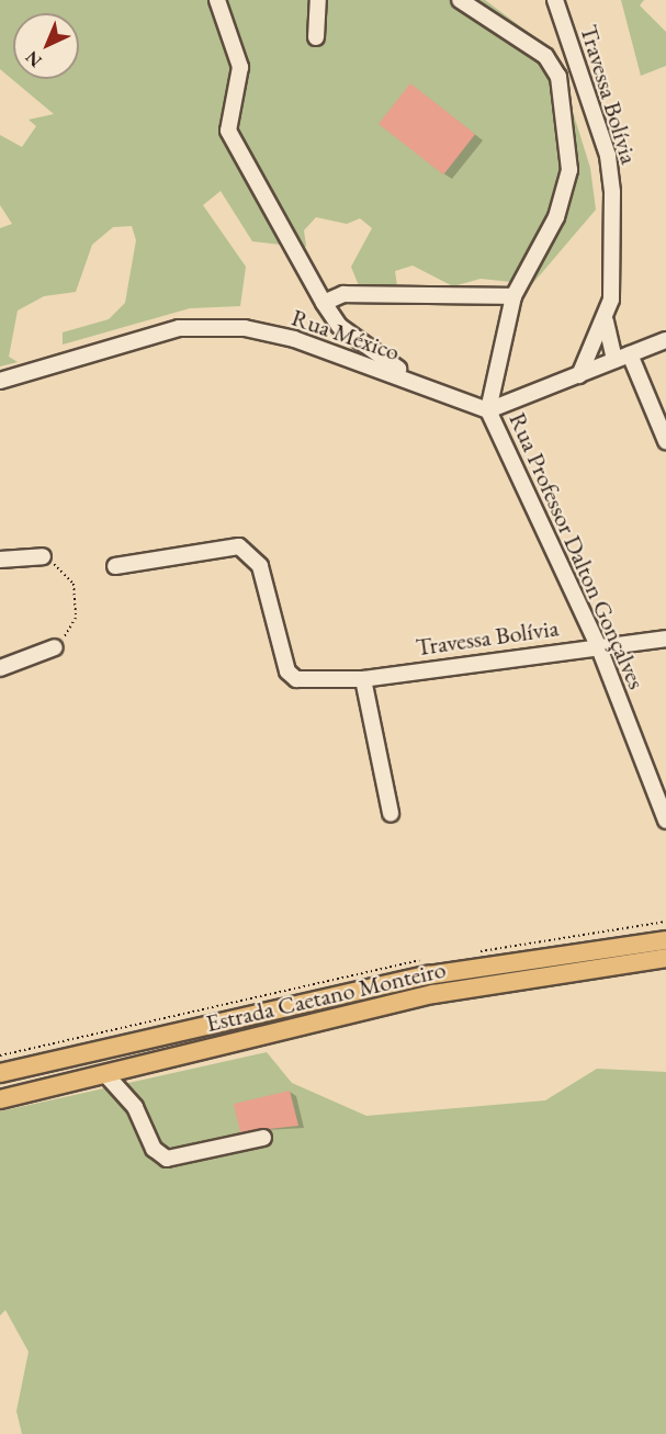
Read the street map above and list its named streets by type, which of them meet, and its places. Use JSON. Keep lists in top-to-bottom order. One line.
{"streets":{"main road":["Estrada Caetano Monteiro"],"street":["Travessa Bolívia","Rua México","Rua Professor Dalton Gonçalves"]},"crossings":[["Travessa Bolívia","Rua Professor Dalton Gonçalves"],["Rua México","Rua Professor Dalton Gonçalves"]],"north":"bottom left"}
